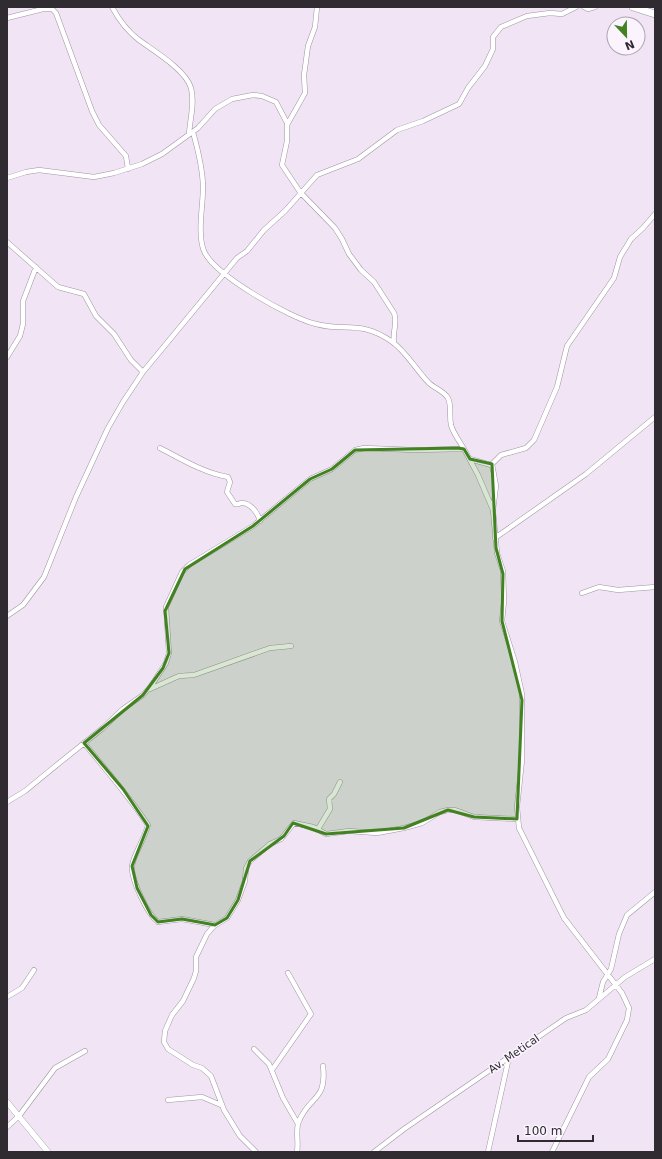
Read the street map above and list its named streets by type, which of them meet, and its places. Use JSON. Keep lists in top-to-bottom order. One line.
{"streets":{"street":["Av. Metical"]},"scale_bar":"100 m","north":"bottom"}
